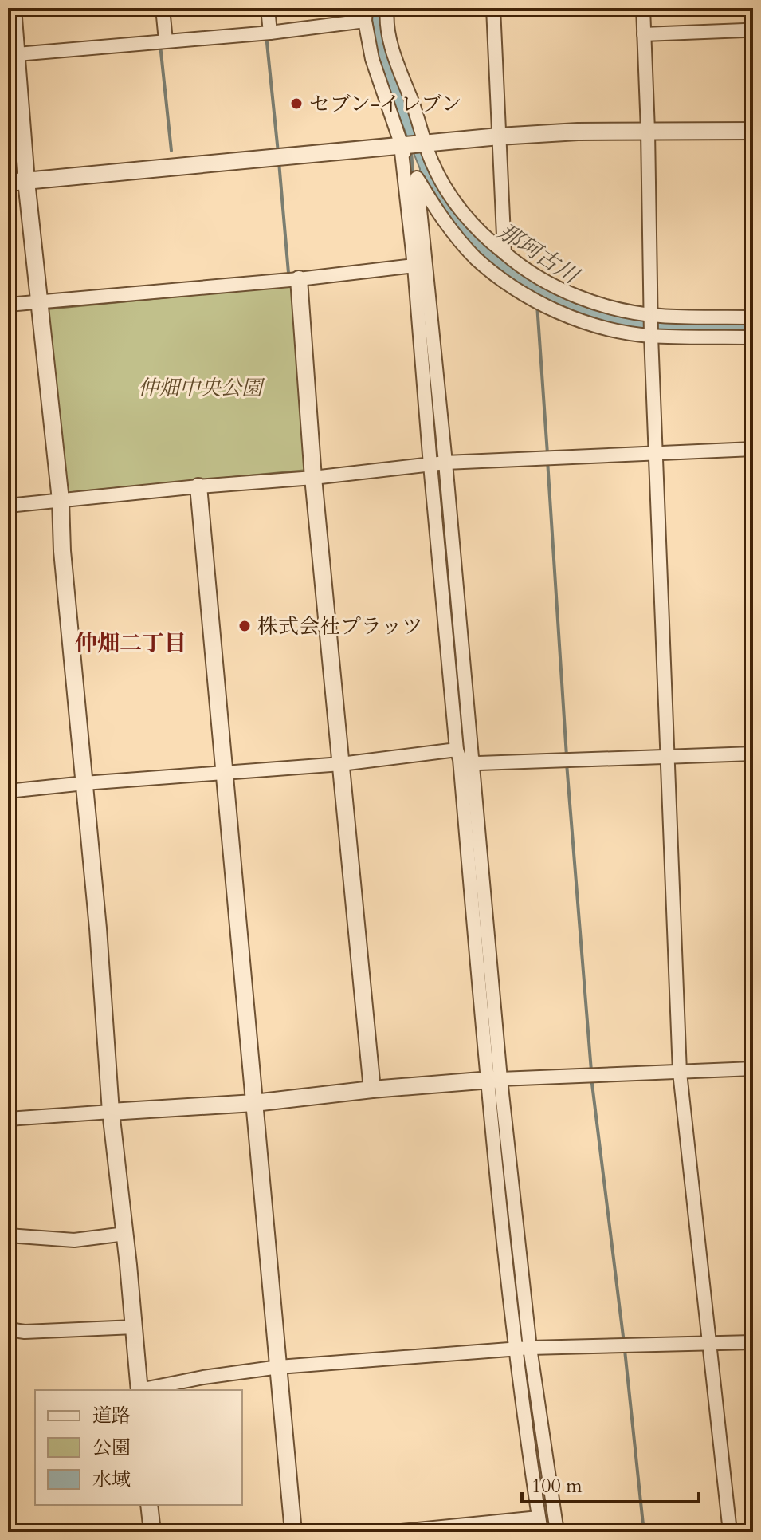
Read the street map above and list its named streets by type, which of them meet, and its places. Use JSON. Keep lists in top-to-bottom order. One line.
{"districts":["仲畑二丁目"],"water":["那珂古川"],"parks":["仲畑中央公園"],"places":["セブン-イレブン","株式会社プラッツ"],"legend":["道路","公園","水域"],"scale_bar":"100 m"}
